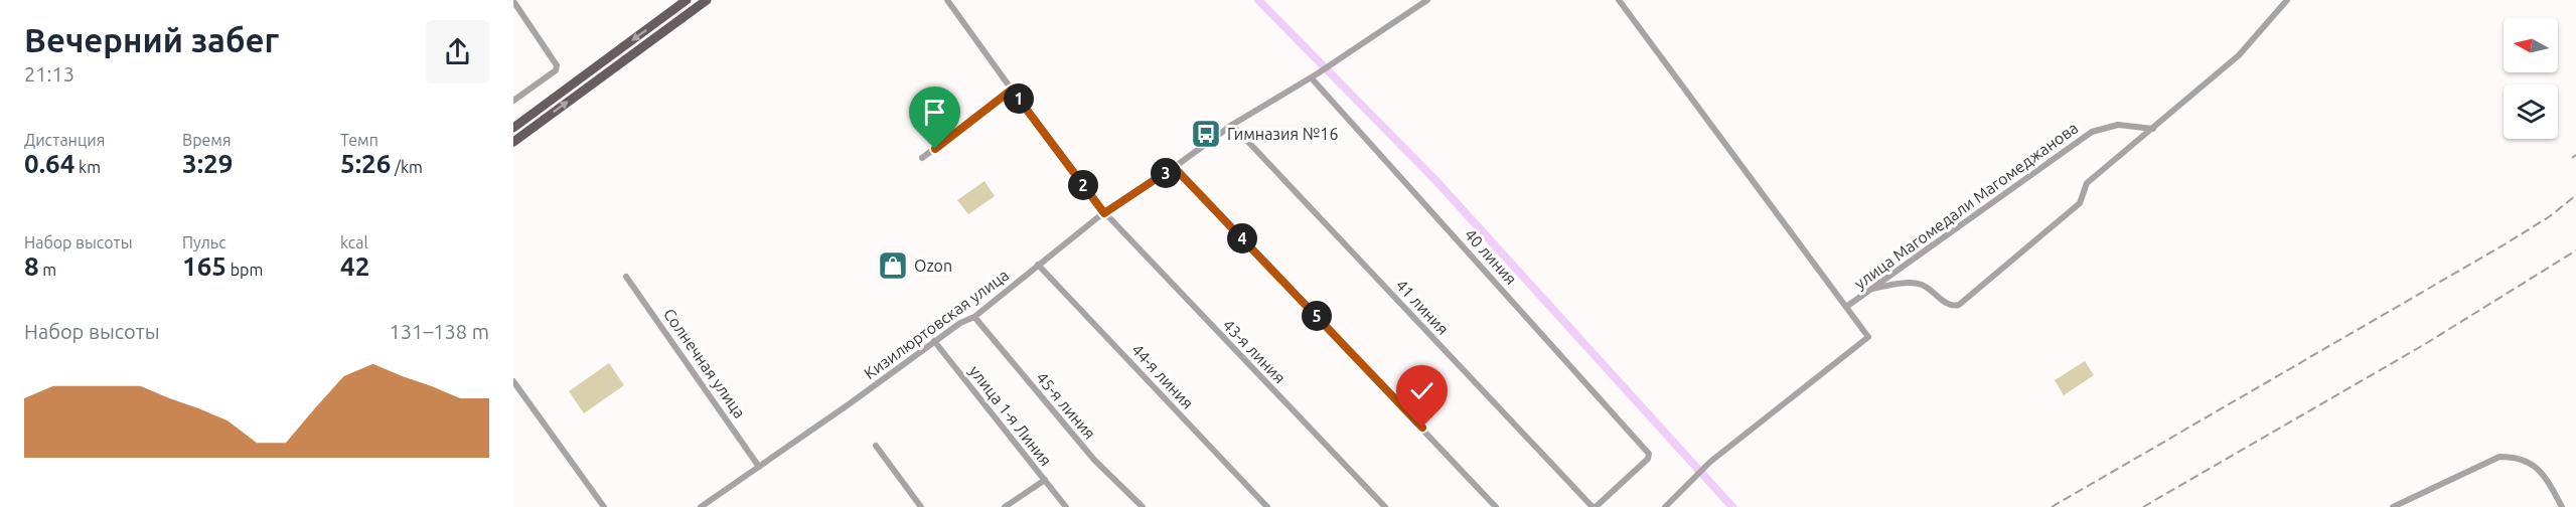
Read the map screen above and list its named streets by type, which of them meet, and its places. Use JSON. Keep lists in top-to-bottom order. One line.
{"streets":{"street":["улица Магомедали Магомеджановa","40 линия","41 линия","Кизилюртовская улица","43-я линия","Солнечная улица","44-я линия","45-я линия","улица 1-я Линия"]},"crossings":[["40 линия","41 линия"],["40 линия","Кизилюртовская улица"],["41 линия","Кизилюртовская улица"],["Кизилюртовская улица","43-я линия"],["Кизилюртовская улица","Солнечная улица"],["Кизилюртовская улица","44-я линия"],["Кизилюртовская улица","45-я линия"],["Кизилюртовская улица","улица 1-я Линия"]],"places":{"bus stop":["Гимназия №16"],"shop":["Ozon"]},"north":"left","page":{"heading":["Вечерний забег","21:13"],"pins":["1","3","2","4","5"],"stats":[["Дистанция","0.64 km"],["Время","3:29"],["Темп","5:26 /km"],["Набор высоты","8 m"],["Пульс","165 bpm"],["kcal","42"]],"chart":["Набор высоты","131–138 m"]}}
